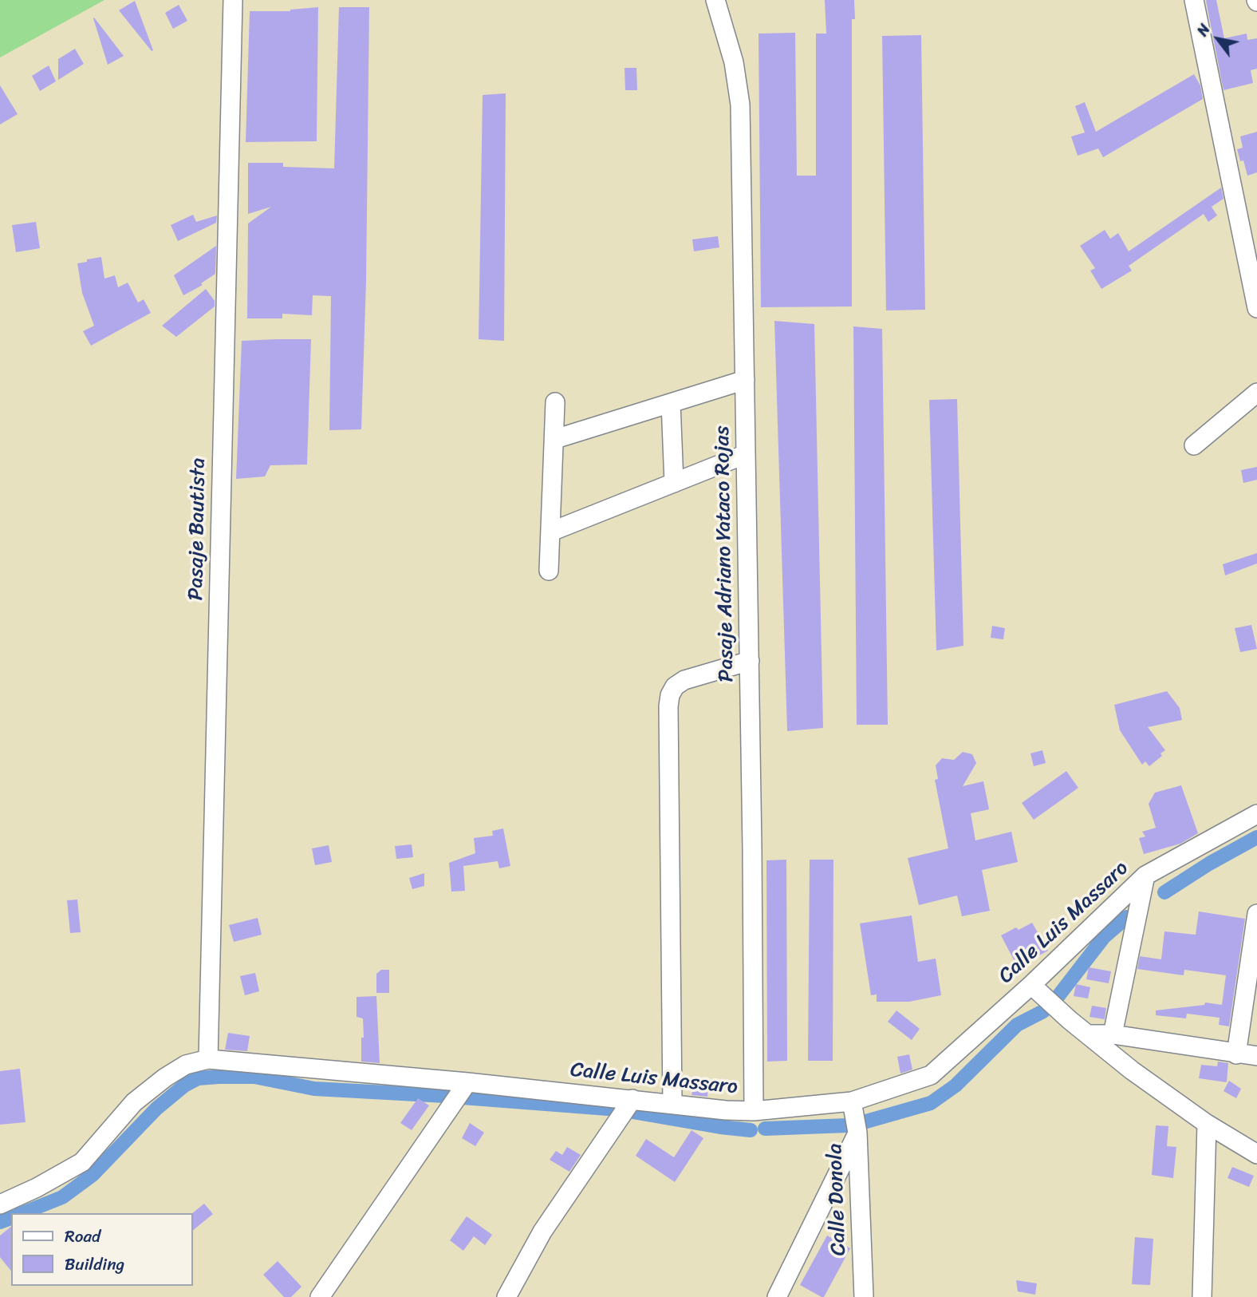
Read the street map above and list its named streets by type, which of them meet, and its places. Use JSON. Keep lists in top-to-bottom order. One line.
{"streets":{"street":["Pasaje Bautista","Pasaje Adriano Yataco Rojas","Calle Luis Massaro","Calle Donola"]},"crossings":[["Pasaje Bautista","Calle Luis Massaro"],["Pasaje Adriano Yataco Rojas","Calle Luis Massaro"],["Calle Luis Massaro","Calle Donola"]],"legend":["Road","Building"],"north":"top left"}
